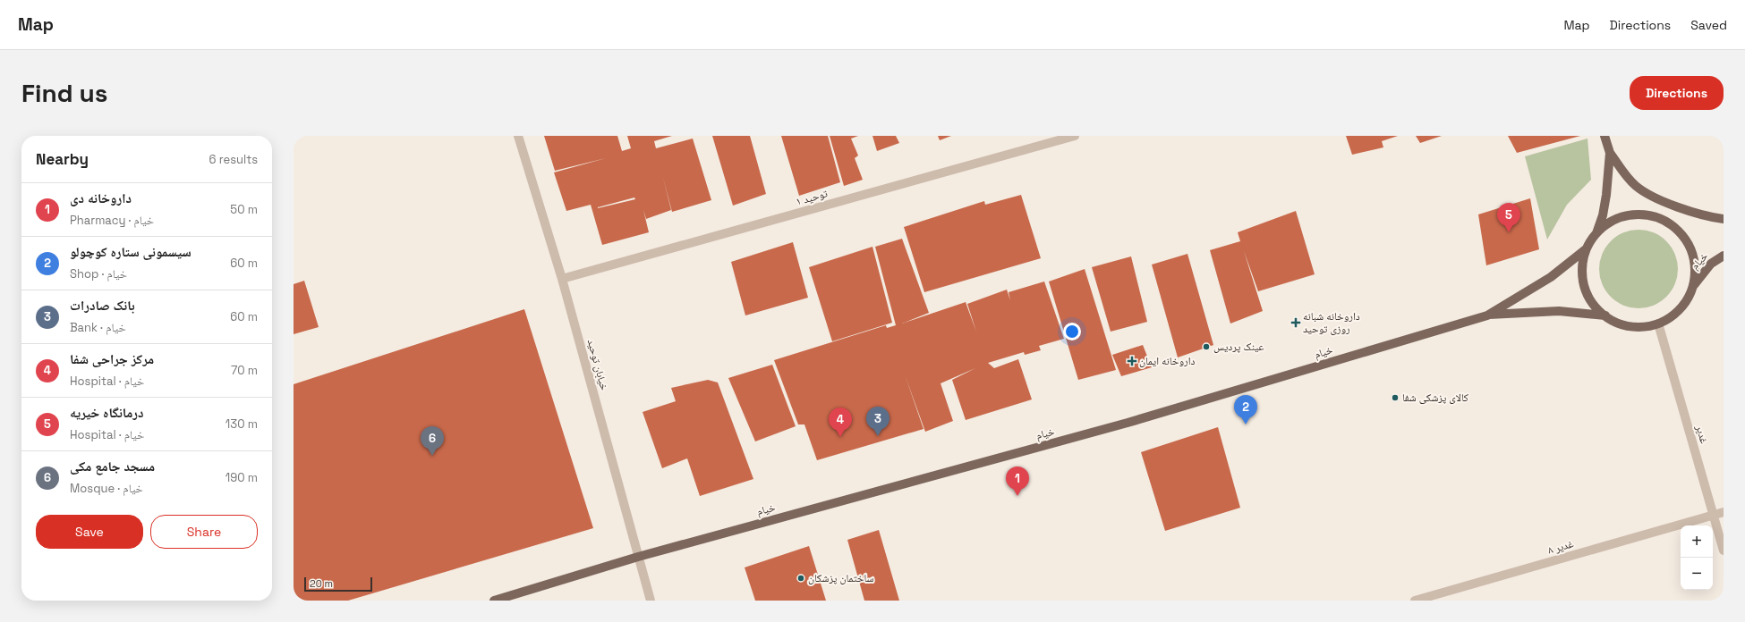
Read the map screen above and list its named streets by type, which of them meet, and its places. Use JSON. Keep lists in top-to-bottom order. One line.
{"streets":{"main road":["خیام"],"street":["توحید ۱","خیابان توحید","غدیر","غدیر ۸"]},"crossings":[["توحید ۱","خیابان توحید"],["خیام","خیابان توحید"],["خیام","غدیر"],["غدیر","غدیر ۸"]],"places":{"health":["داروخانه شبانه روزی توحید","داروخانه ایمان"],"other":["عینک پردیس","کالای پزشکی شفا","ساختمان پزشکان"]},"scale_bar":"20 m","page":{"header":"Map","nav":["Map","Directions","Saved"],"buttons":["Directions",["Save","Share"]],"title":"Find us","heading":["Nearby","6 results"],"list":[{"mark":"1","name":"داروخانه دی","note":"Pharmacy · خیام","value":"50 m"},{"mark":"2","name":"سیسمونی ستاره کوچولو","note":"Shop · خیام","value":"60 m"},{"mark":"3","name":"بانک صادرات","note":"Bank · خیام","value":"60 m"},{"mark":"4","name":"مرکز جراحی شفا","note":"Hospital · خیام","value":"70 m"},{"mark":"5","name":"درمانگاه خیریه","note":"Hospital · خیام","value":"130 m"},{"mark":"6","name":"مسجد جامع مکی","note":"Mosque · خیام","value":"190 m"}],"pins":["5","2","3","4","6","1"],"map_buttons":["+","−"],"scale":"20 m"}}
